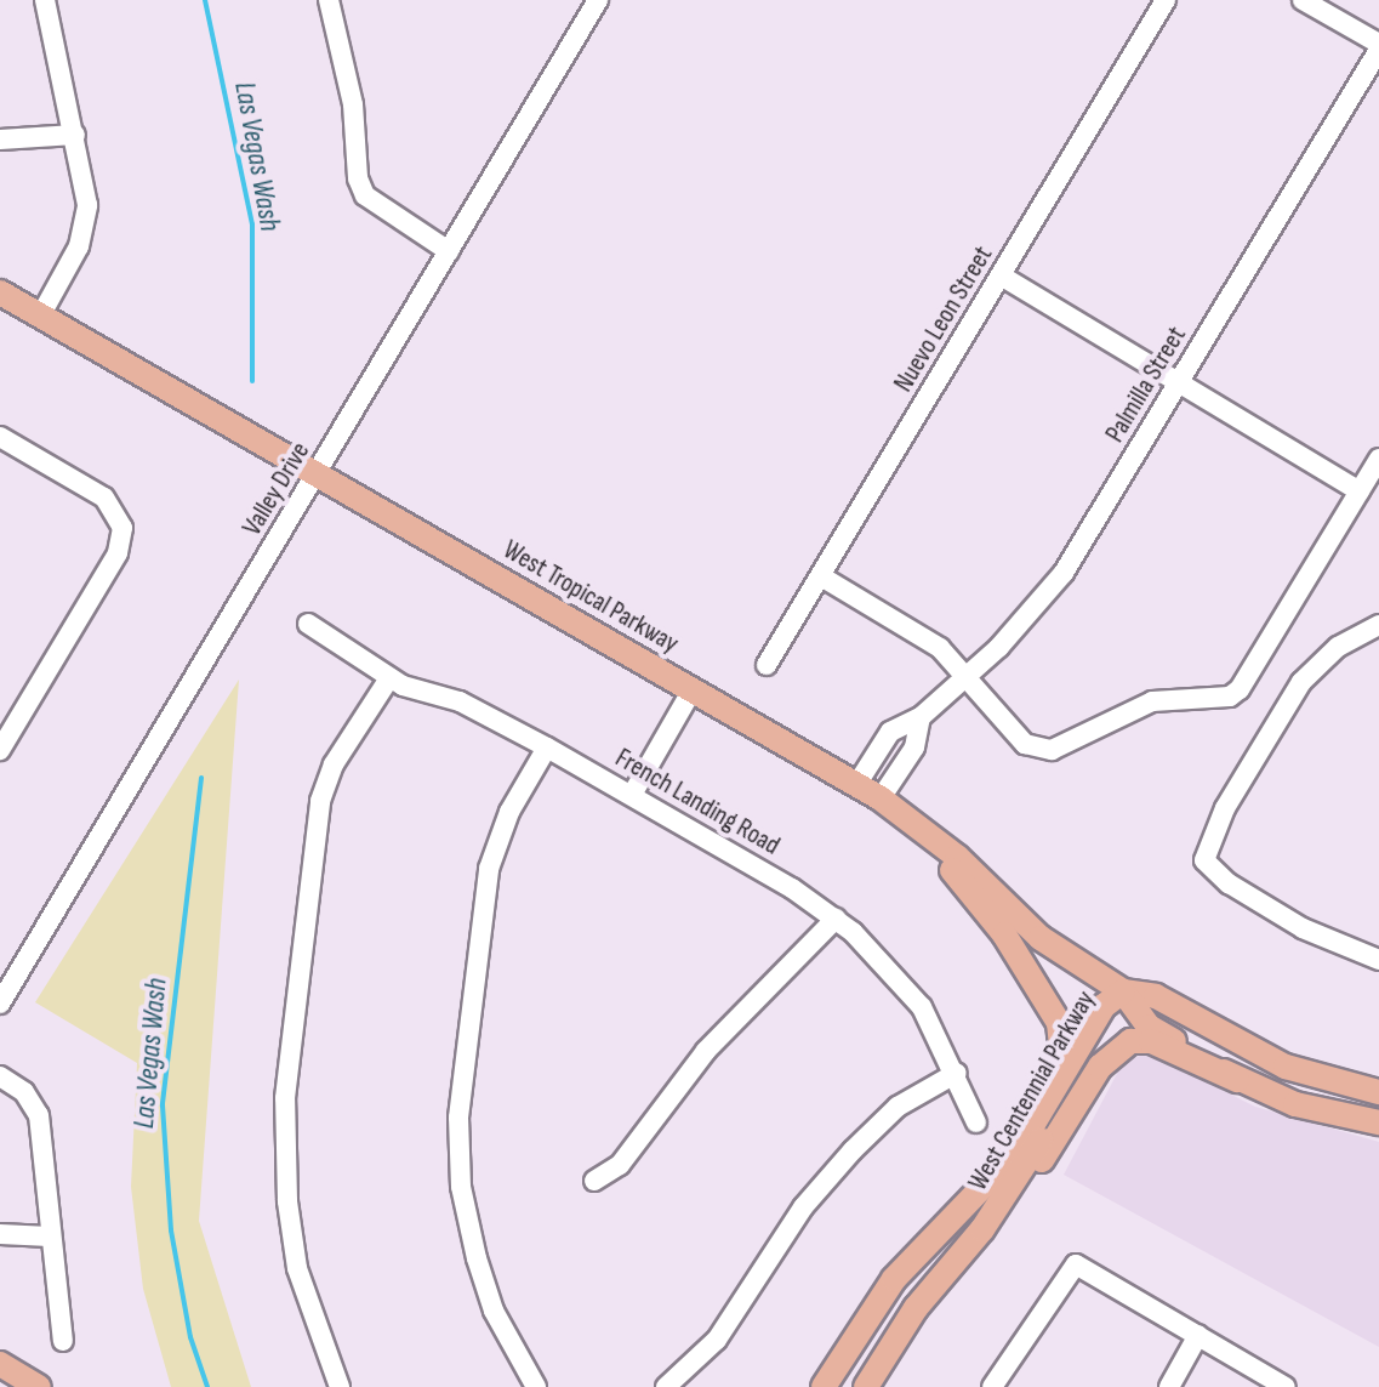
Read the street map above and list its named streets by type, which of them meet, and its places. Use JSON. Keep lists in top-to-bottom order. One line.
{"streets":{"main road":["West Tropical Parkway","West Centennial Parkway"],"street":["Nuevo Leon Street","Palmilla Street","Valley Drive","French Landing Road"]},"crossings":[["Palmilla Street","West Tropical Parkway"],["Valley Drive","West Tropical Parkway"],["West Tropical Parkway","West Centennial Parkway"]],"water":["Las Vegas Wash"]}
